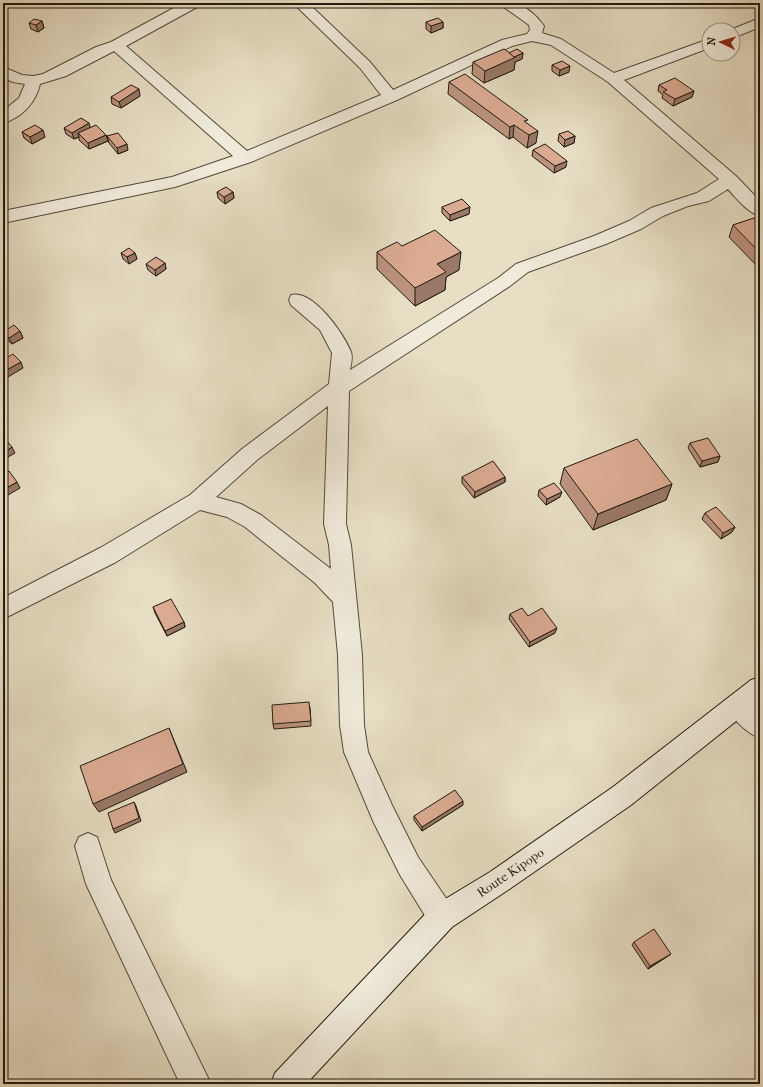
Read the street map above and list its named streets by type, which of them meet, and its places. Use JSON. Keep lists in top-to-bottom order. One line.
{"streets":{"street":["Route Kipopo"]},"north":"left"}
